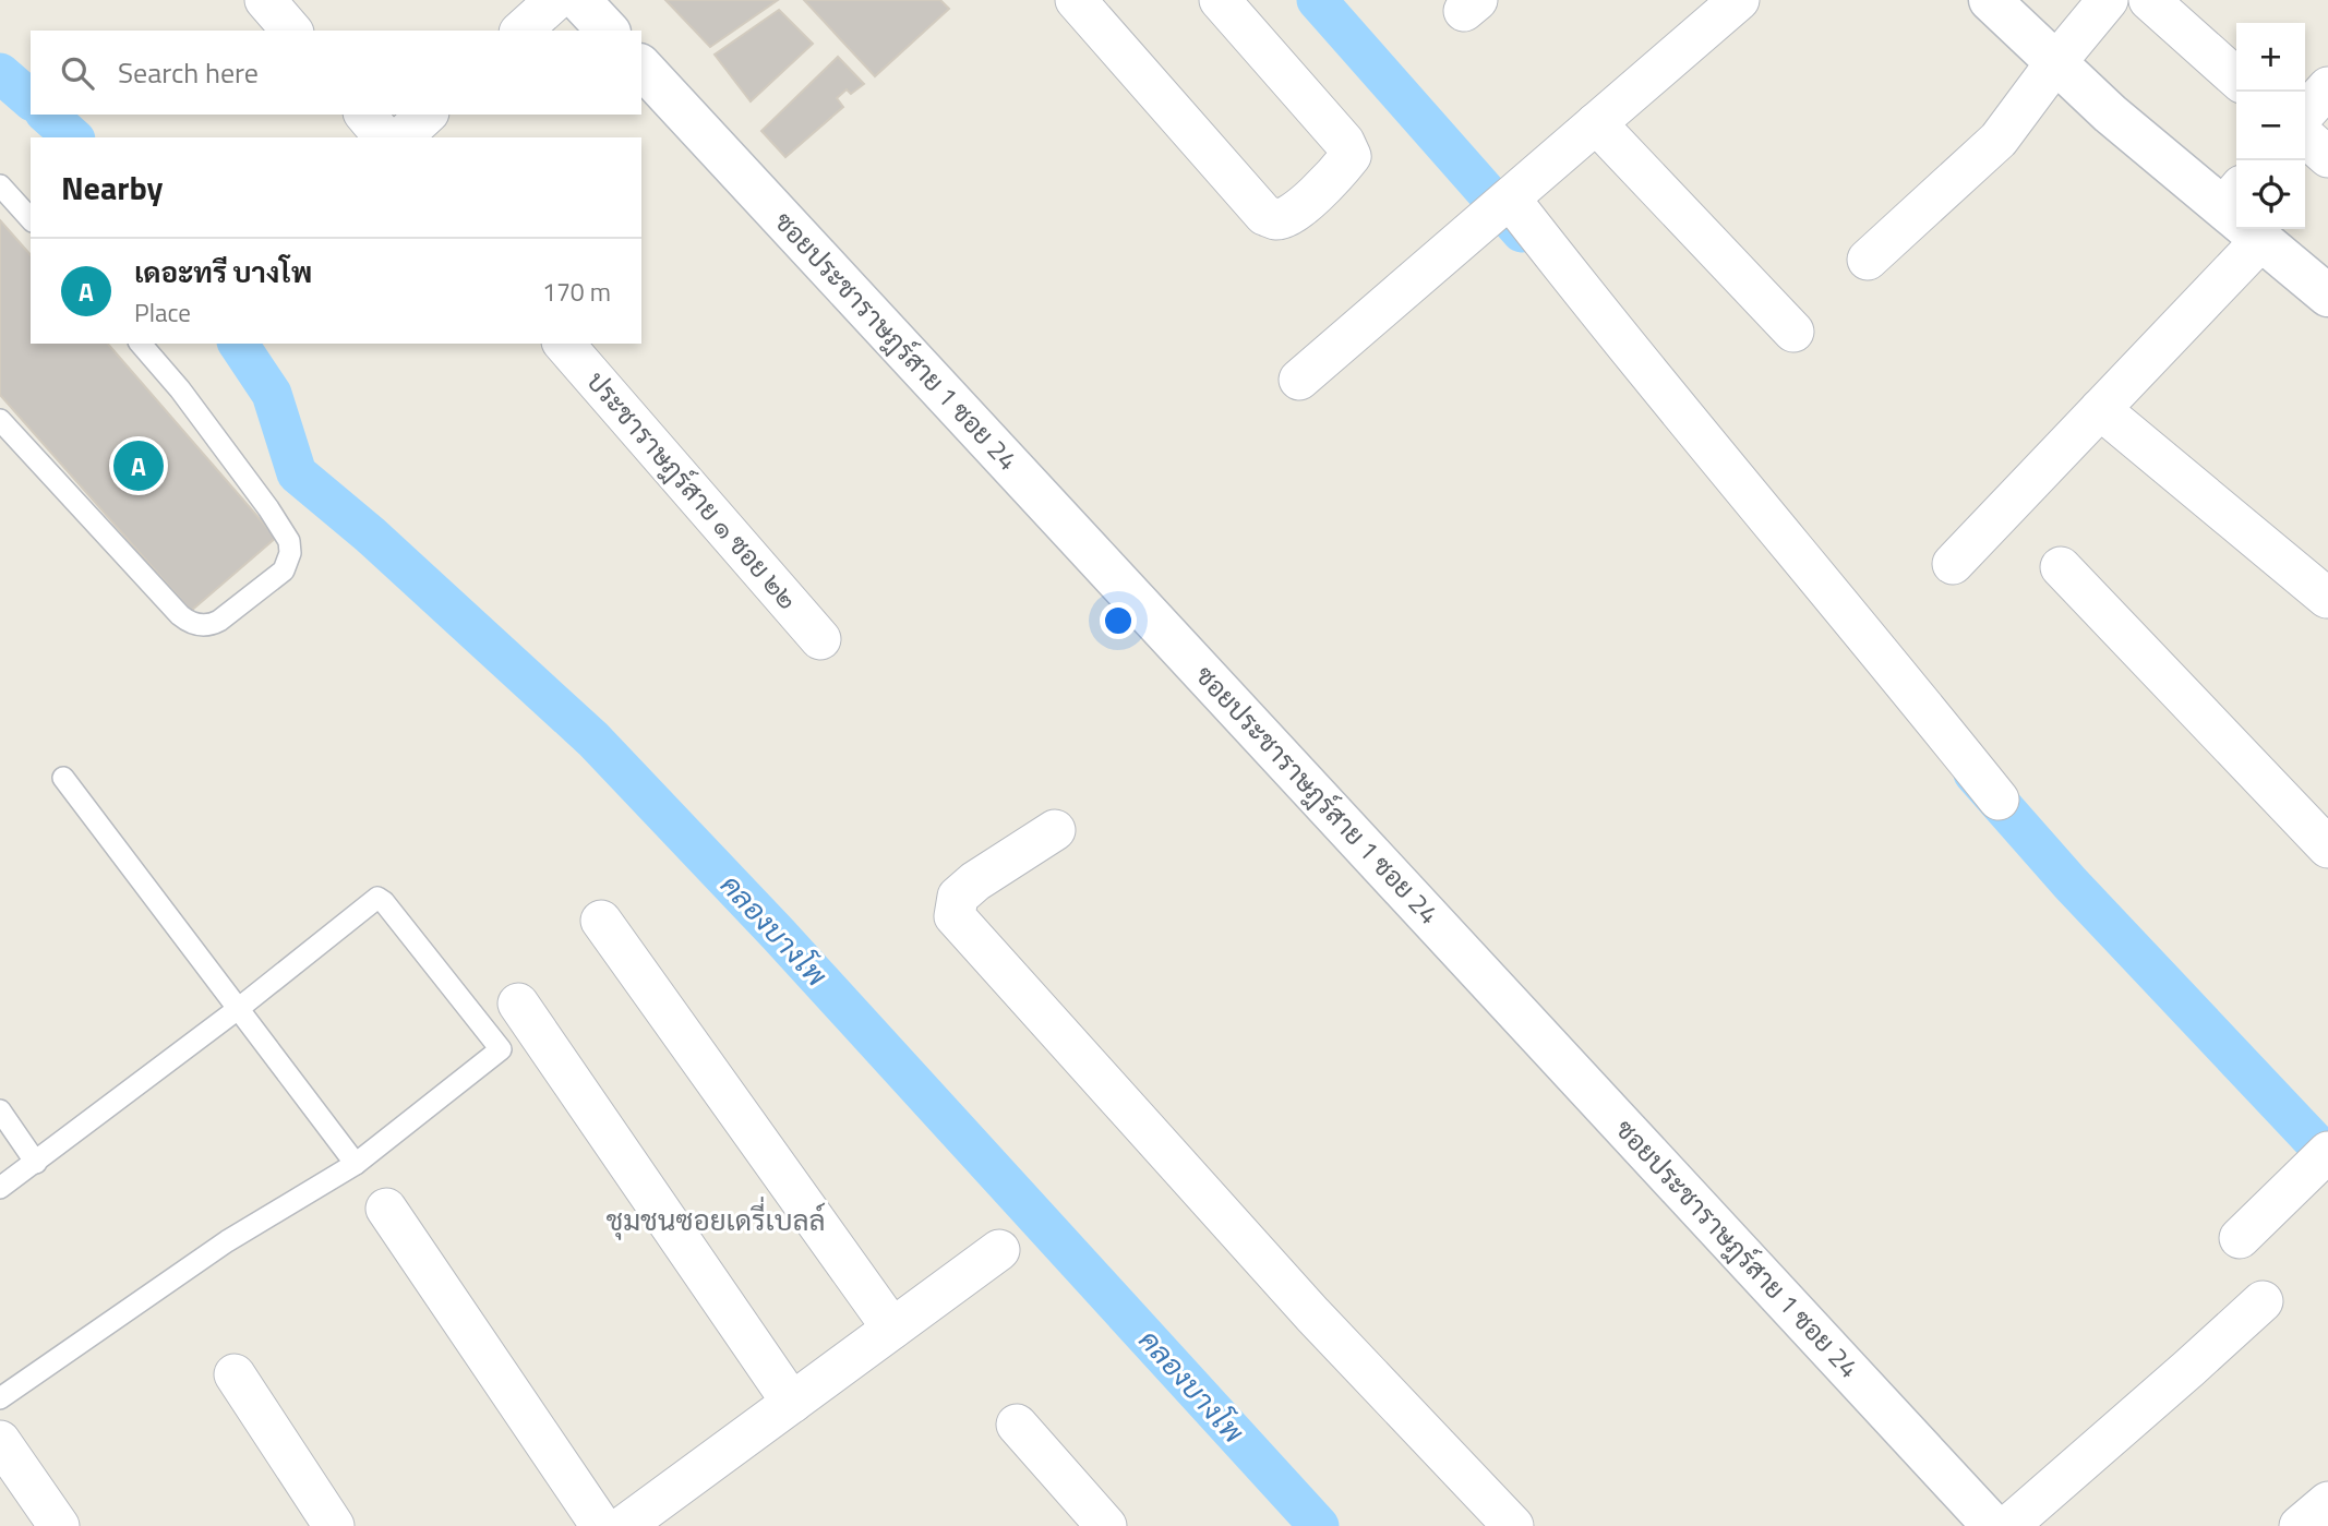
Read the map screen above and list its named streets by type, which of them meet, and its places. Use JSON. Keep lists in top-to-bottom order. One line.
{"streets":{"street":["ซอยประชาราษฎร์สาย 1 ซอย 24","ประชาราษฎร์สาย ๑ ซอย ๒๒"]},"districts":["ชุมชนซอยเดรี่เบลล์"],"water":["คลองบางโพ"],"page":{"map_buttons":["+","−"],"search":"Search here","heading":"Nearby","list":[{"mark":"A","name":"เดอะทรี บางโพ","note":"Place","value":"170 m"}],"pins":"A"}}
